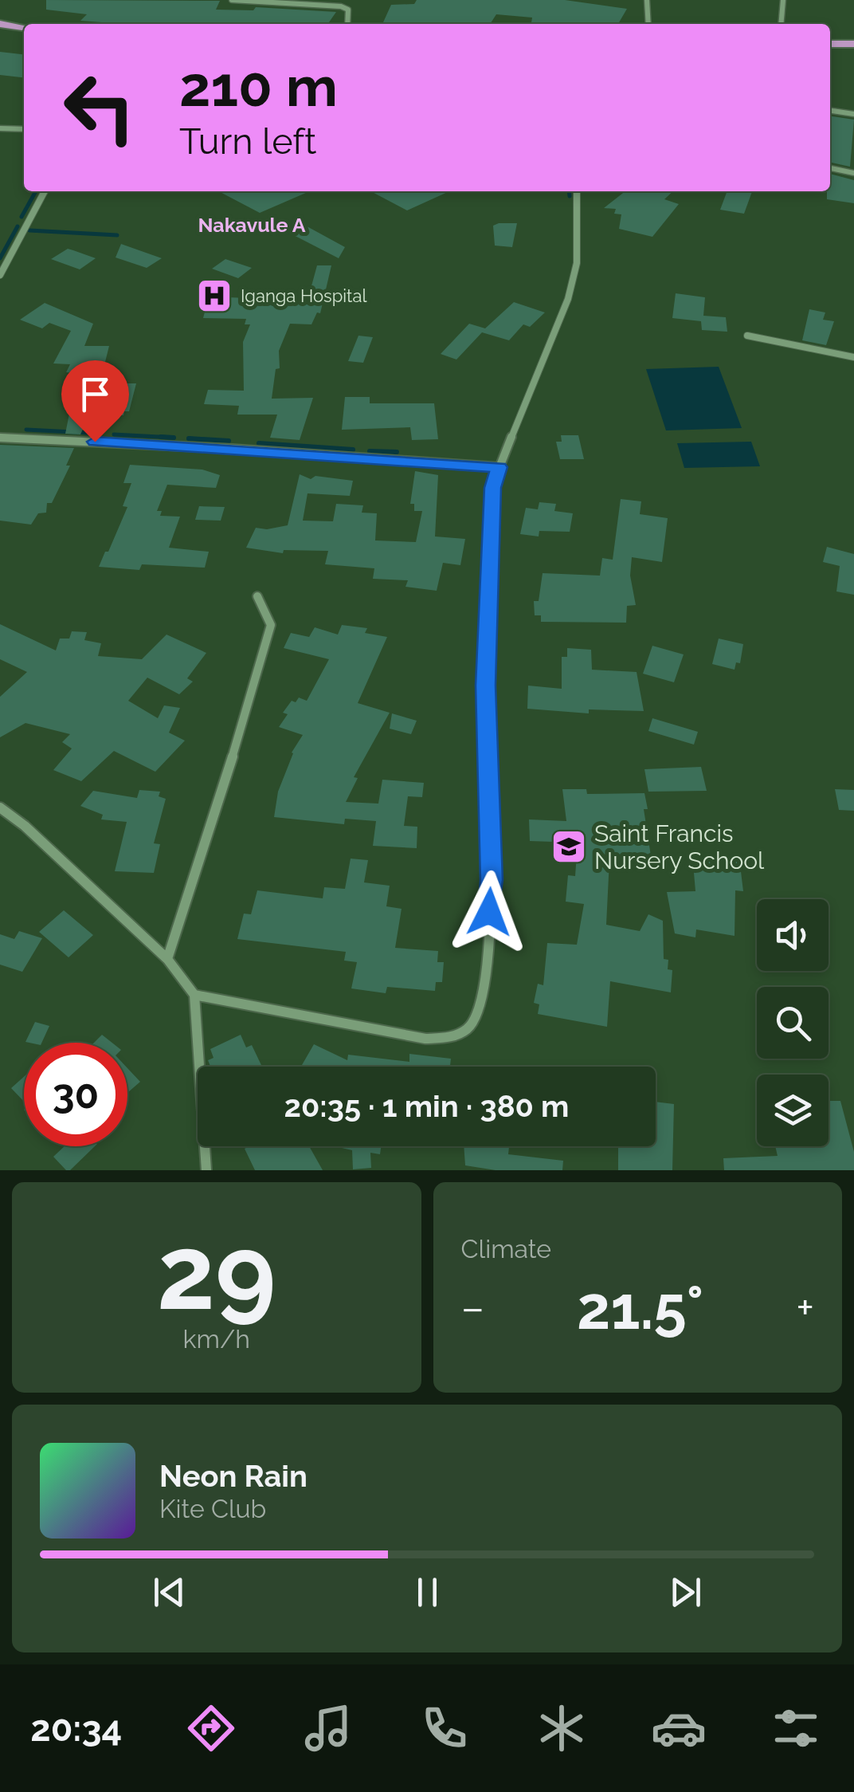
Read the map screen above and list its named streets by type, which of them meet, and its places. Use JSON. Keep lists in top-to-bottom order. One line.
{"districts":["Nakavule A"],"places":{"hospital":["Iganga Hospital"],"school or university":["Saint Francis Nursery School"]},"page":{"turn":["210 m","Turn left"],"limit":"30","trip":"20:35 · 1 min · 380 m","tile":[["29","km/h"],"Climate"],"heat":["−","21.5°","+"],"song":["Neon Rain","Kite Club"],"tabs":"20:34"}}
